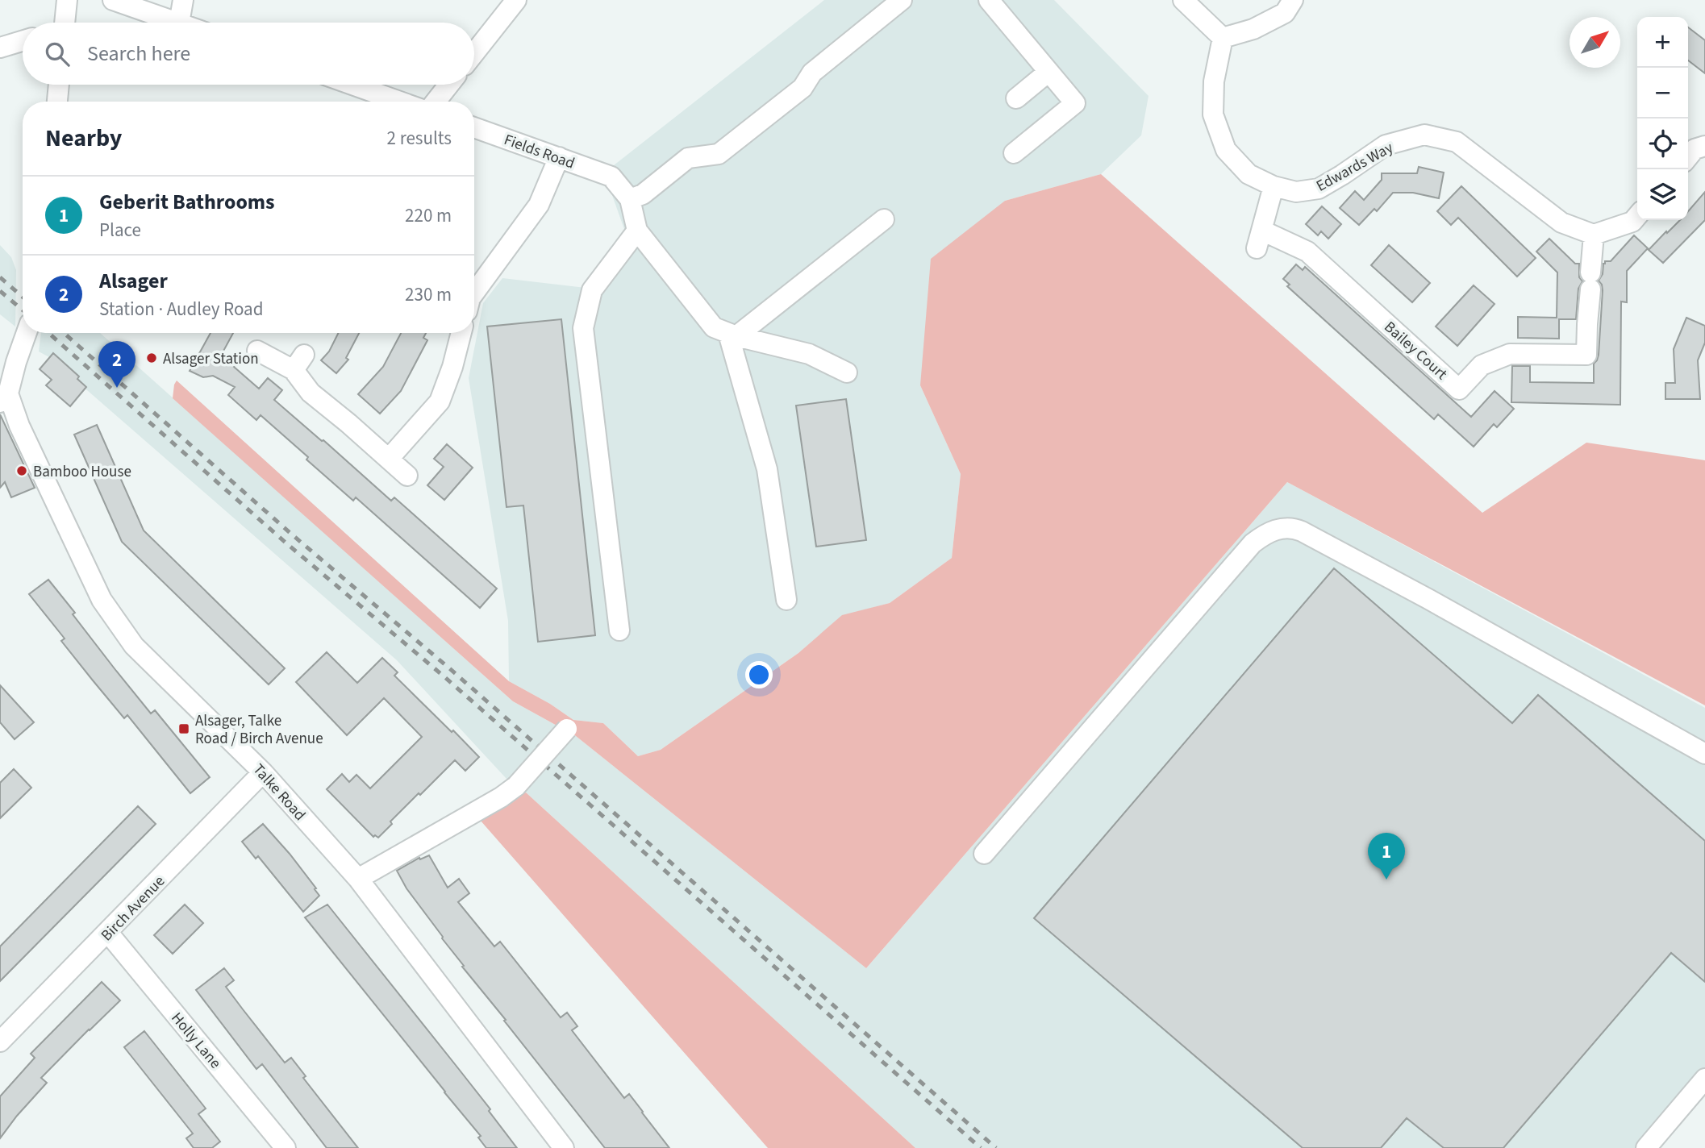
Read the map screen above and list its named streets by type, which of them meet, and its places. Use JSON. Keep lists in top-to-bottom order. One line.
{"streets":{"street":["Fields Road","Edwards Way","Bailey Court","Talke Road","Birch Avenue","Holly Lane"]},"crossings":[["Edwards Way","Bailey Court"],["Talke Road","Birch Avenue"],["Birch Avenue","Holly Lane"]],"places":{"other":["Alsager Station","Bamboo House"],"transit":["Alsager, Talke Road / Birch Avenue"]},"north":"top right","page":{"map_buttons":["+","−"],"search":"Search here","heading":["Nearby","2 results"],"list":[{"mark":"1","name":"Geberit Bathrooms","note":"Place","value":"220 m"},{"mark":"2","name":"Alsager","note":"Station · Audley Road","value":"230 m"}],"pins":["2","1"]}}
